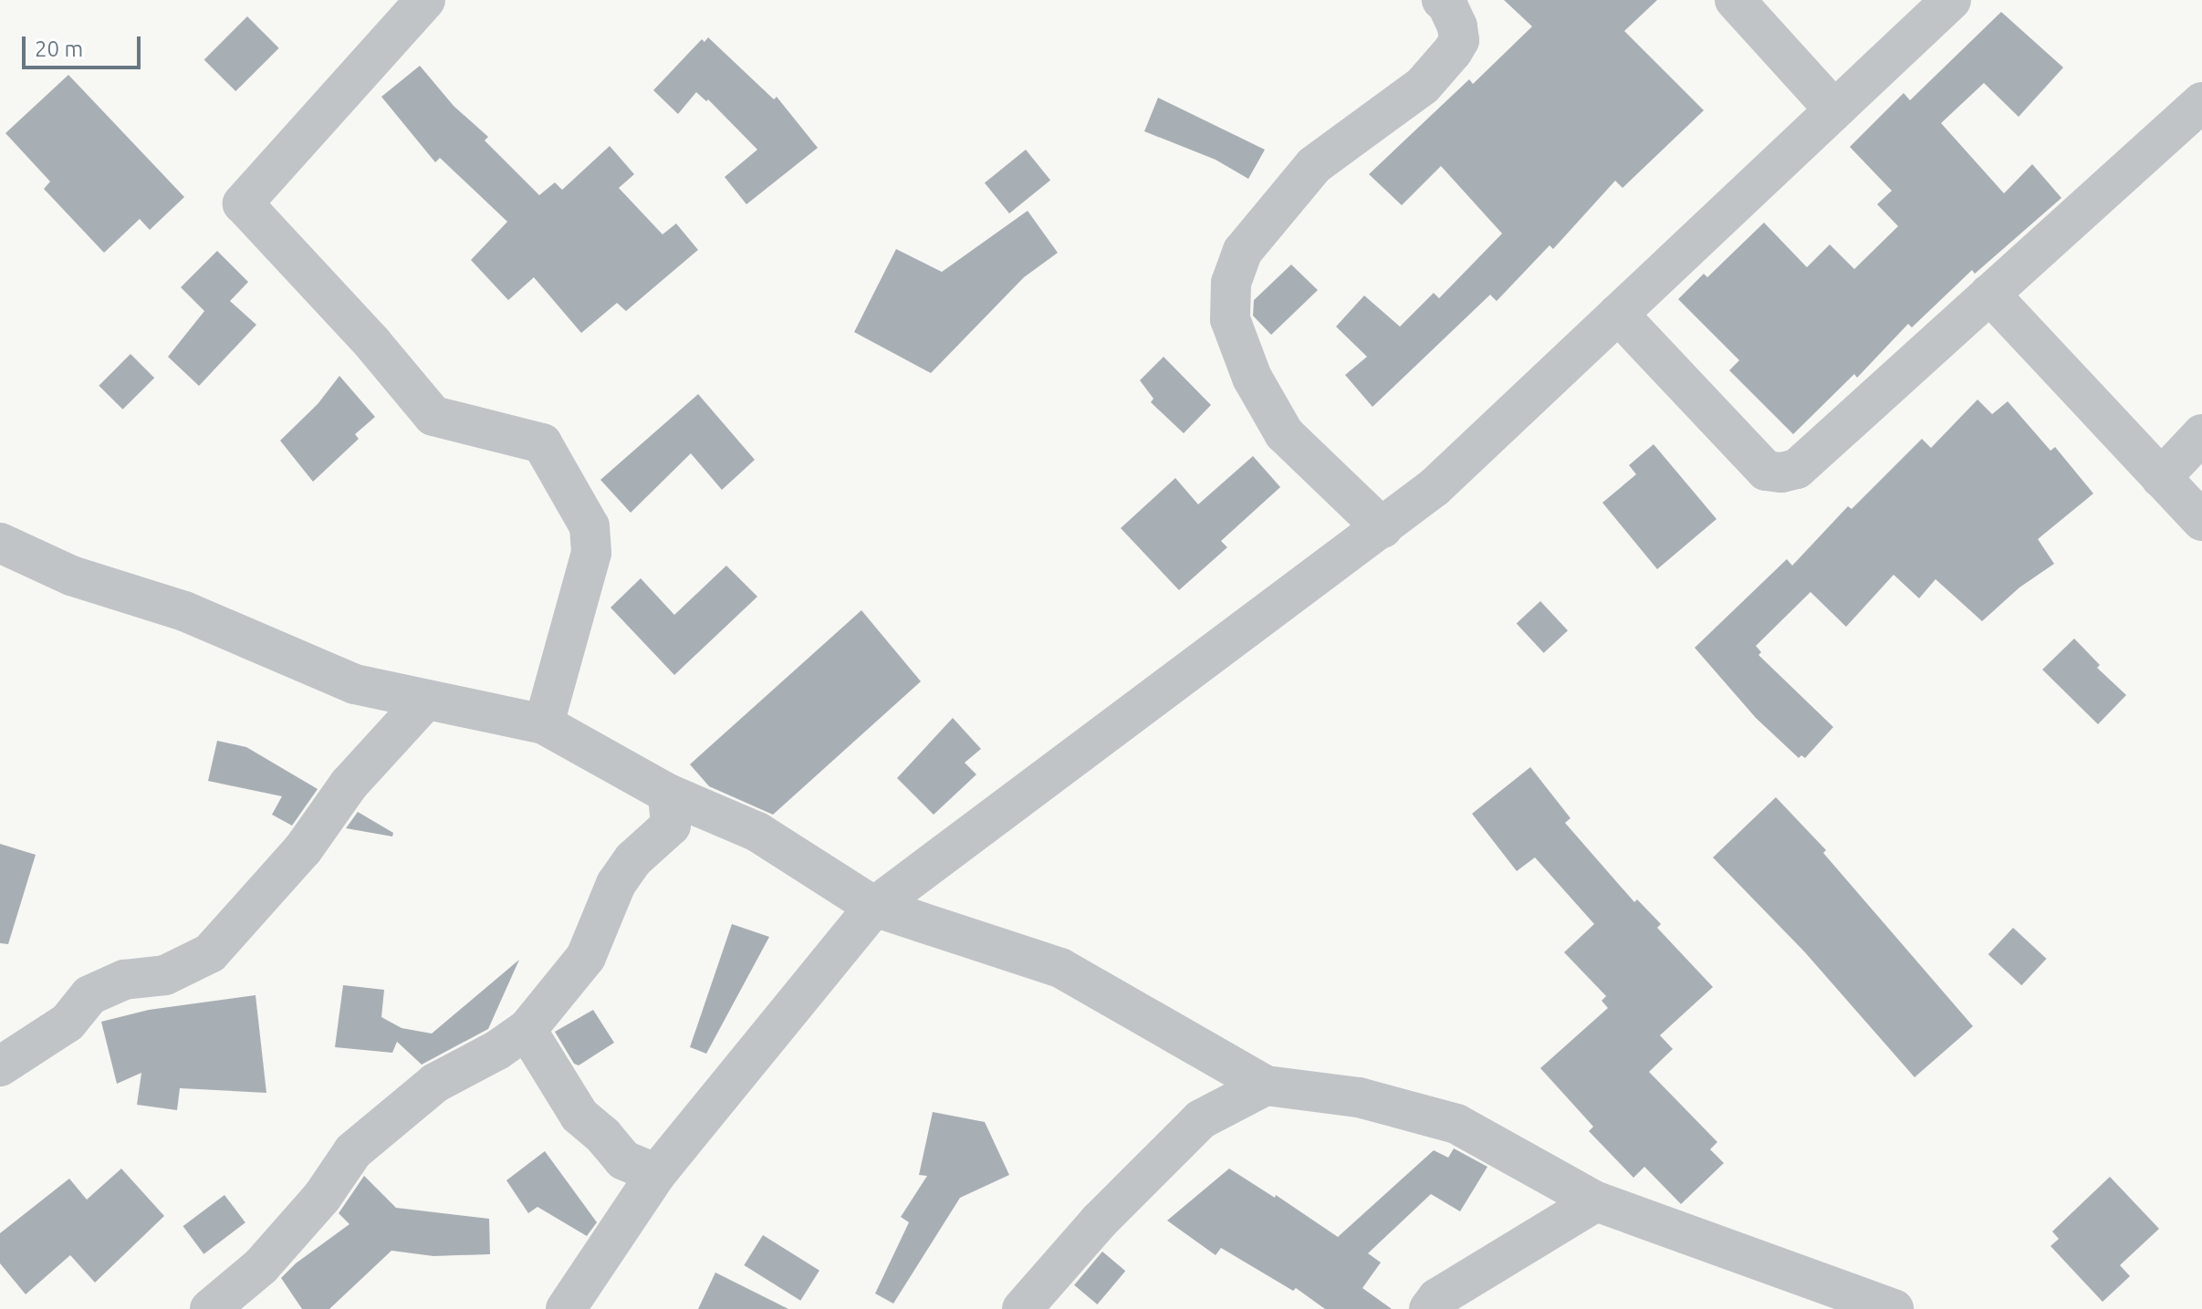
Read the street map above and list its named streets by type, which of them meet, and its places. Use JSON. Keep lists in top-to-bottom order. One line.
{"scale_bar":"20 m"}
